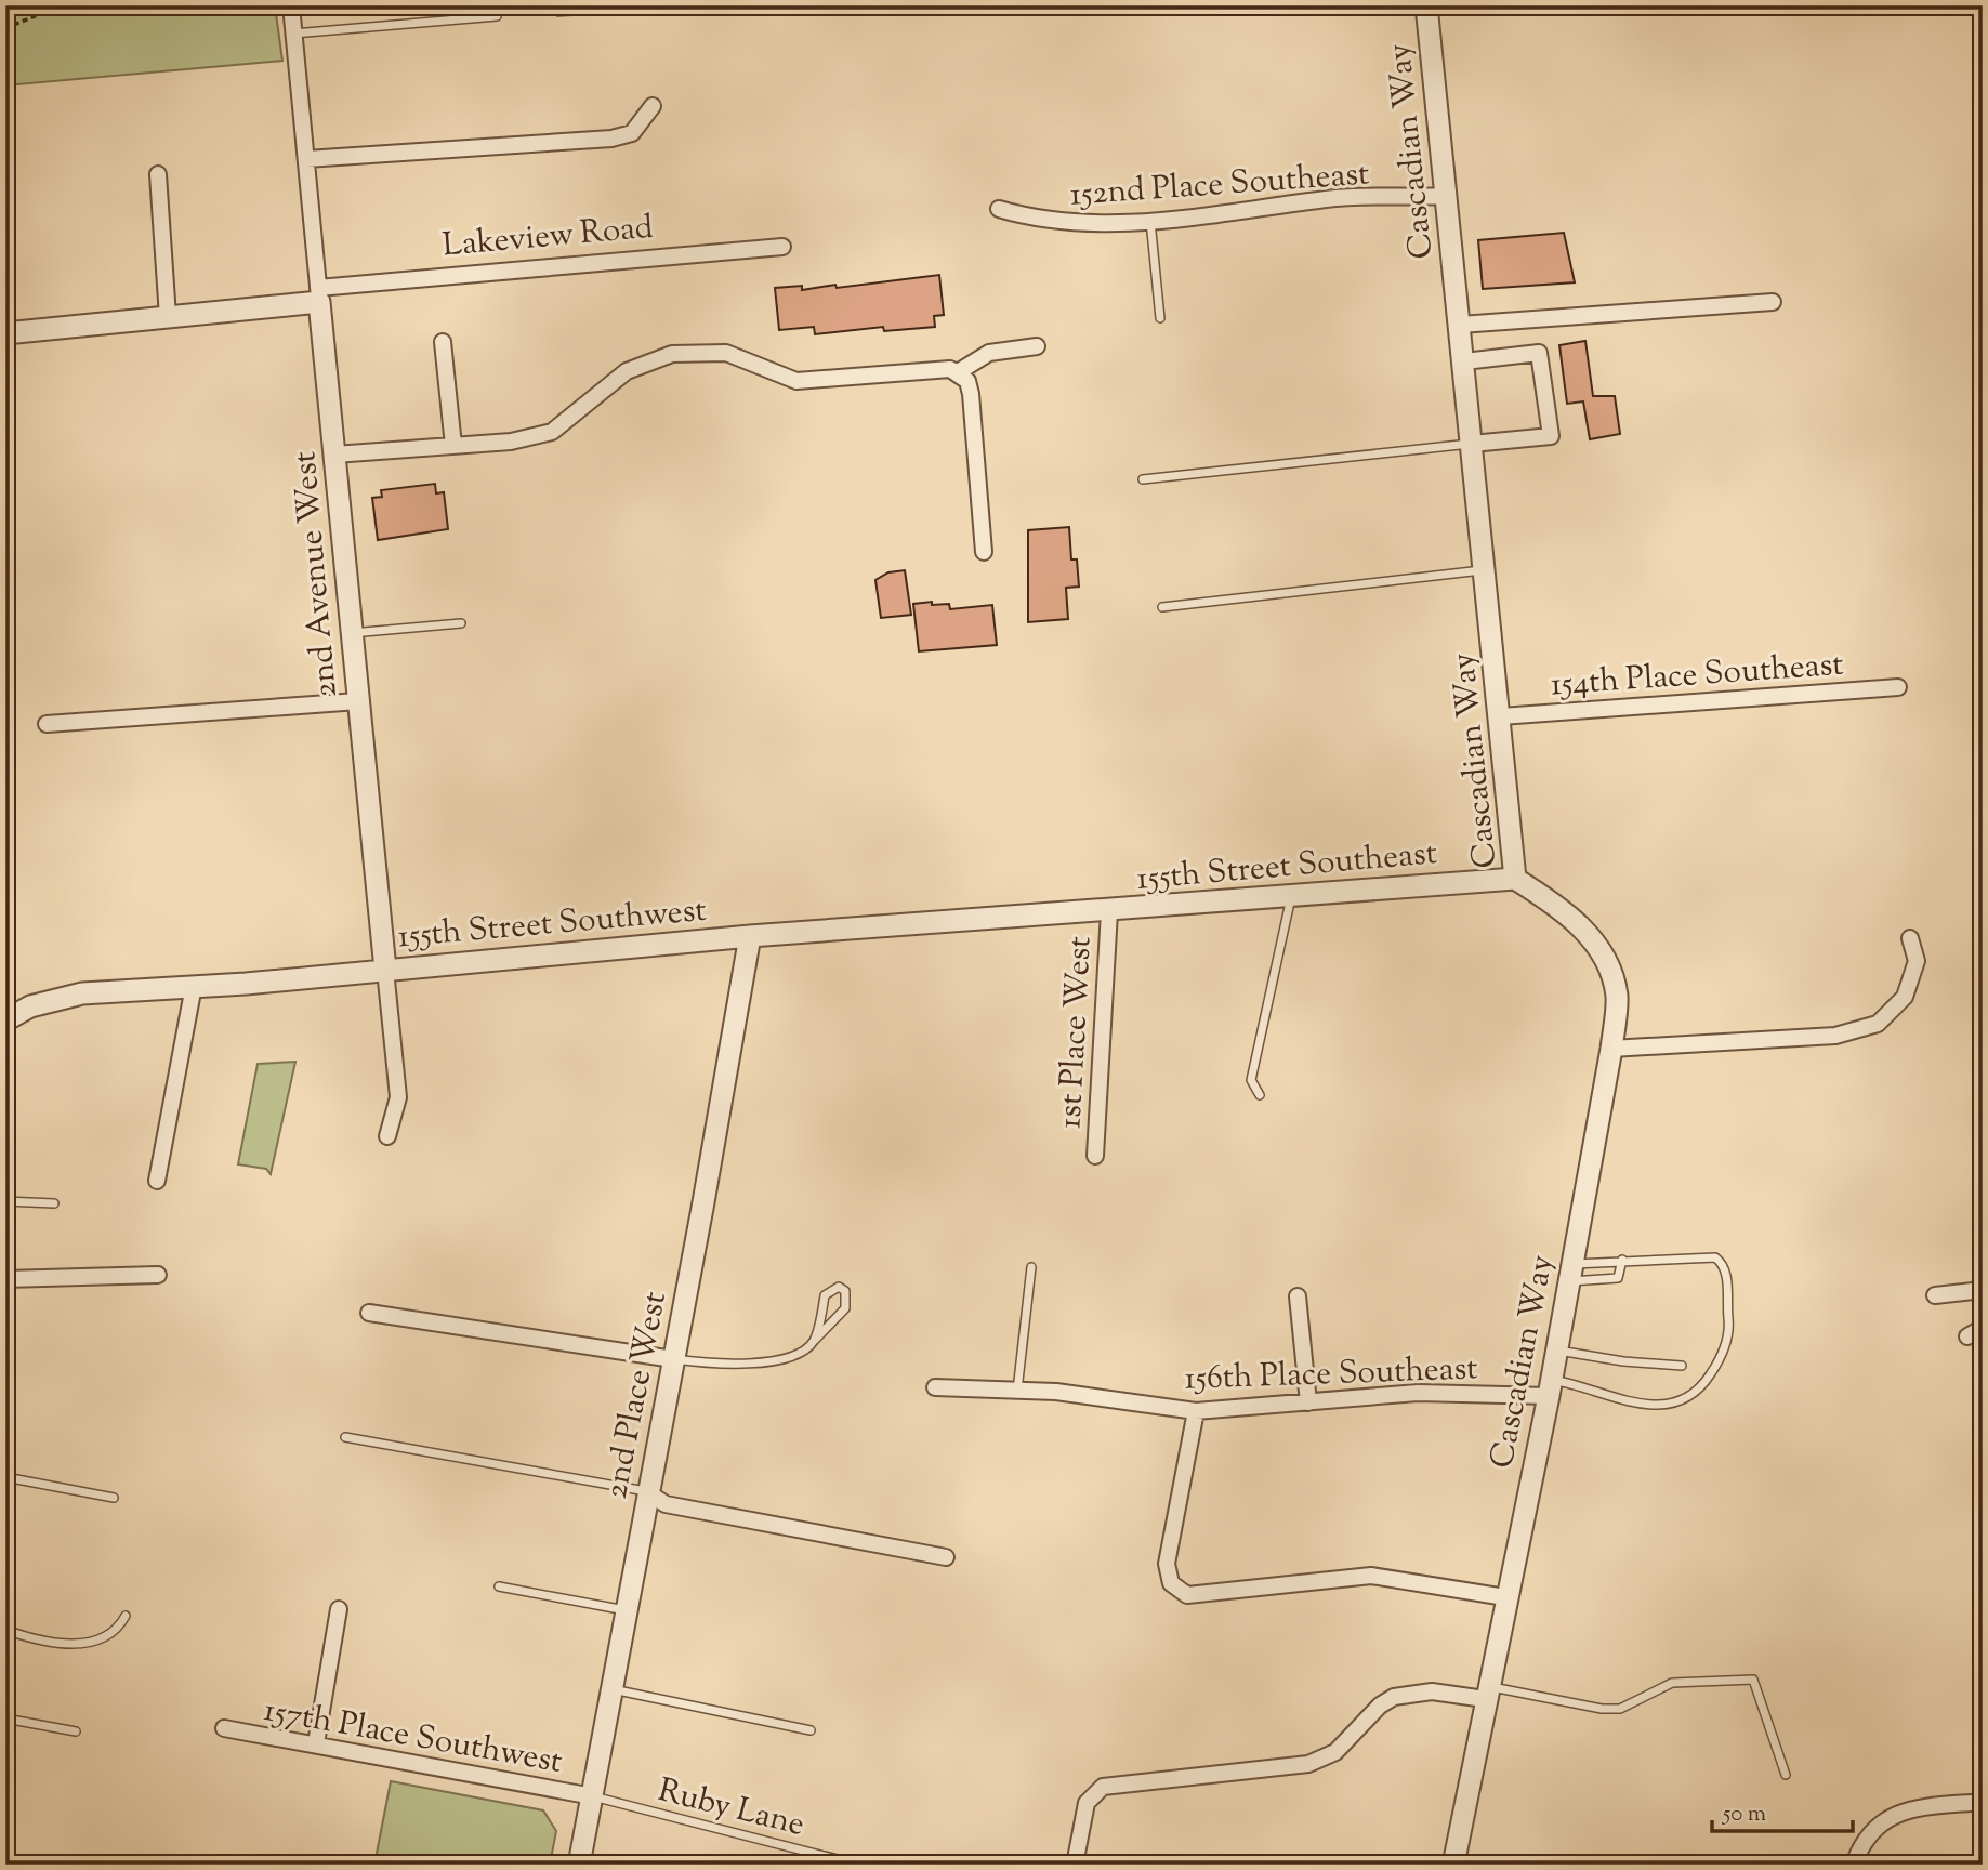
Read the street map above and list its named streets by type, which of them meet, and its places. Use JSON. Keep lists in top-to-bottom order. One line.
{"streets":{"street":["Cascadian Way","152nd Place Southeast","Lakeview Road","2nd Avenue West","154th Place Southeast","155th Street Southeast","155th Street Southwest","1st Place West","156th Place Southeast","2nd Place West","157th Place Southwest"],"lane":["Ruby Lane"]},"crossings":[["Cascadian Way","152nd Place Southeast"],["Cascadian Way","154th Place Southeast"],["Cascadian Way","155th Street Southeast"],["Cascadian Way","156th Place Southeast"],["Lakeview Road","2nd Avenue West"],["2nd Avenue West","155th Street Southwest"],["155th Street Southeast","155th Street Southwest"],["155th Street Southeast","1st Place West"],["155th Street Southwest","1st Place West"],["155th Street Southwest","2nd Place West"],["2nd Place West","157th Place Southwest"],["2nd Place West","Ruby Lane"],["157th Place Southwest","Ruby Lane"]],"scale_bar":"50 m"}
